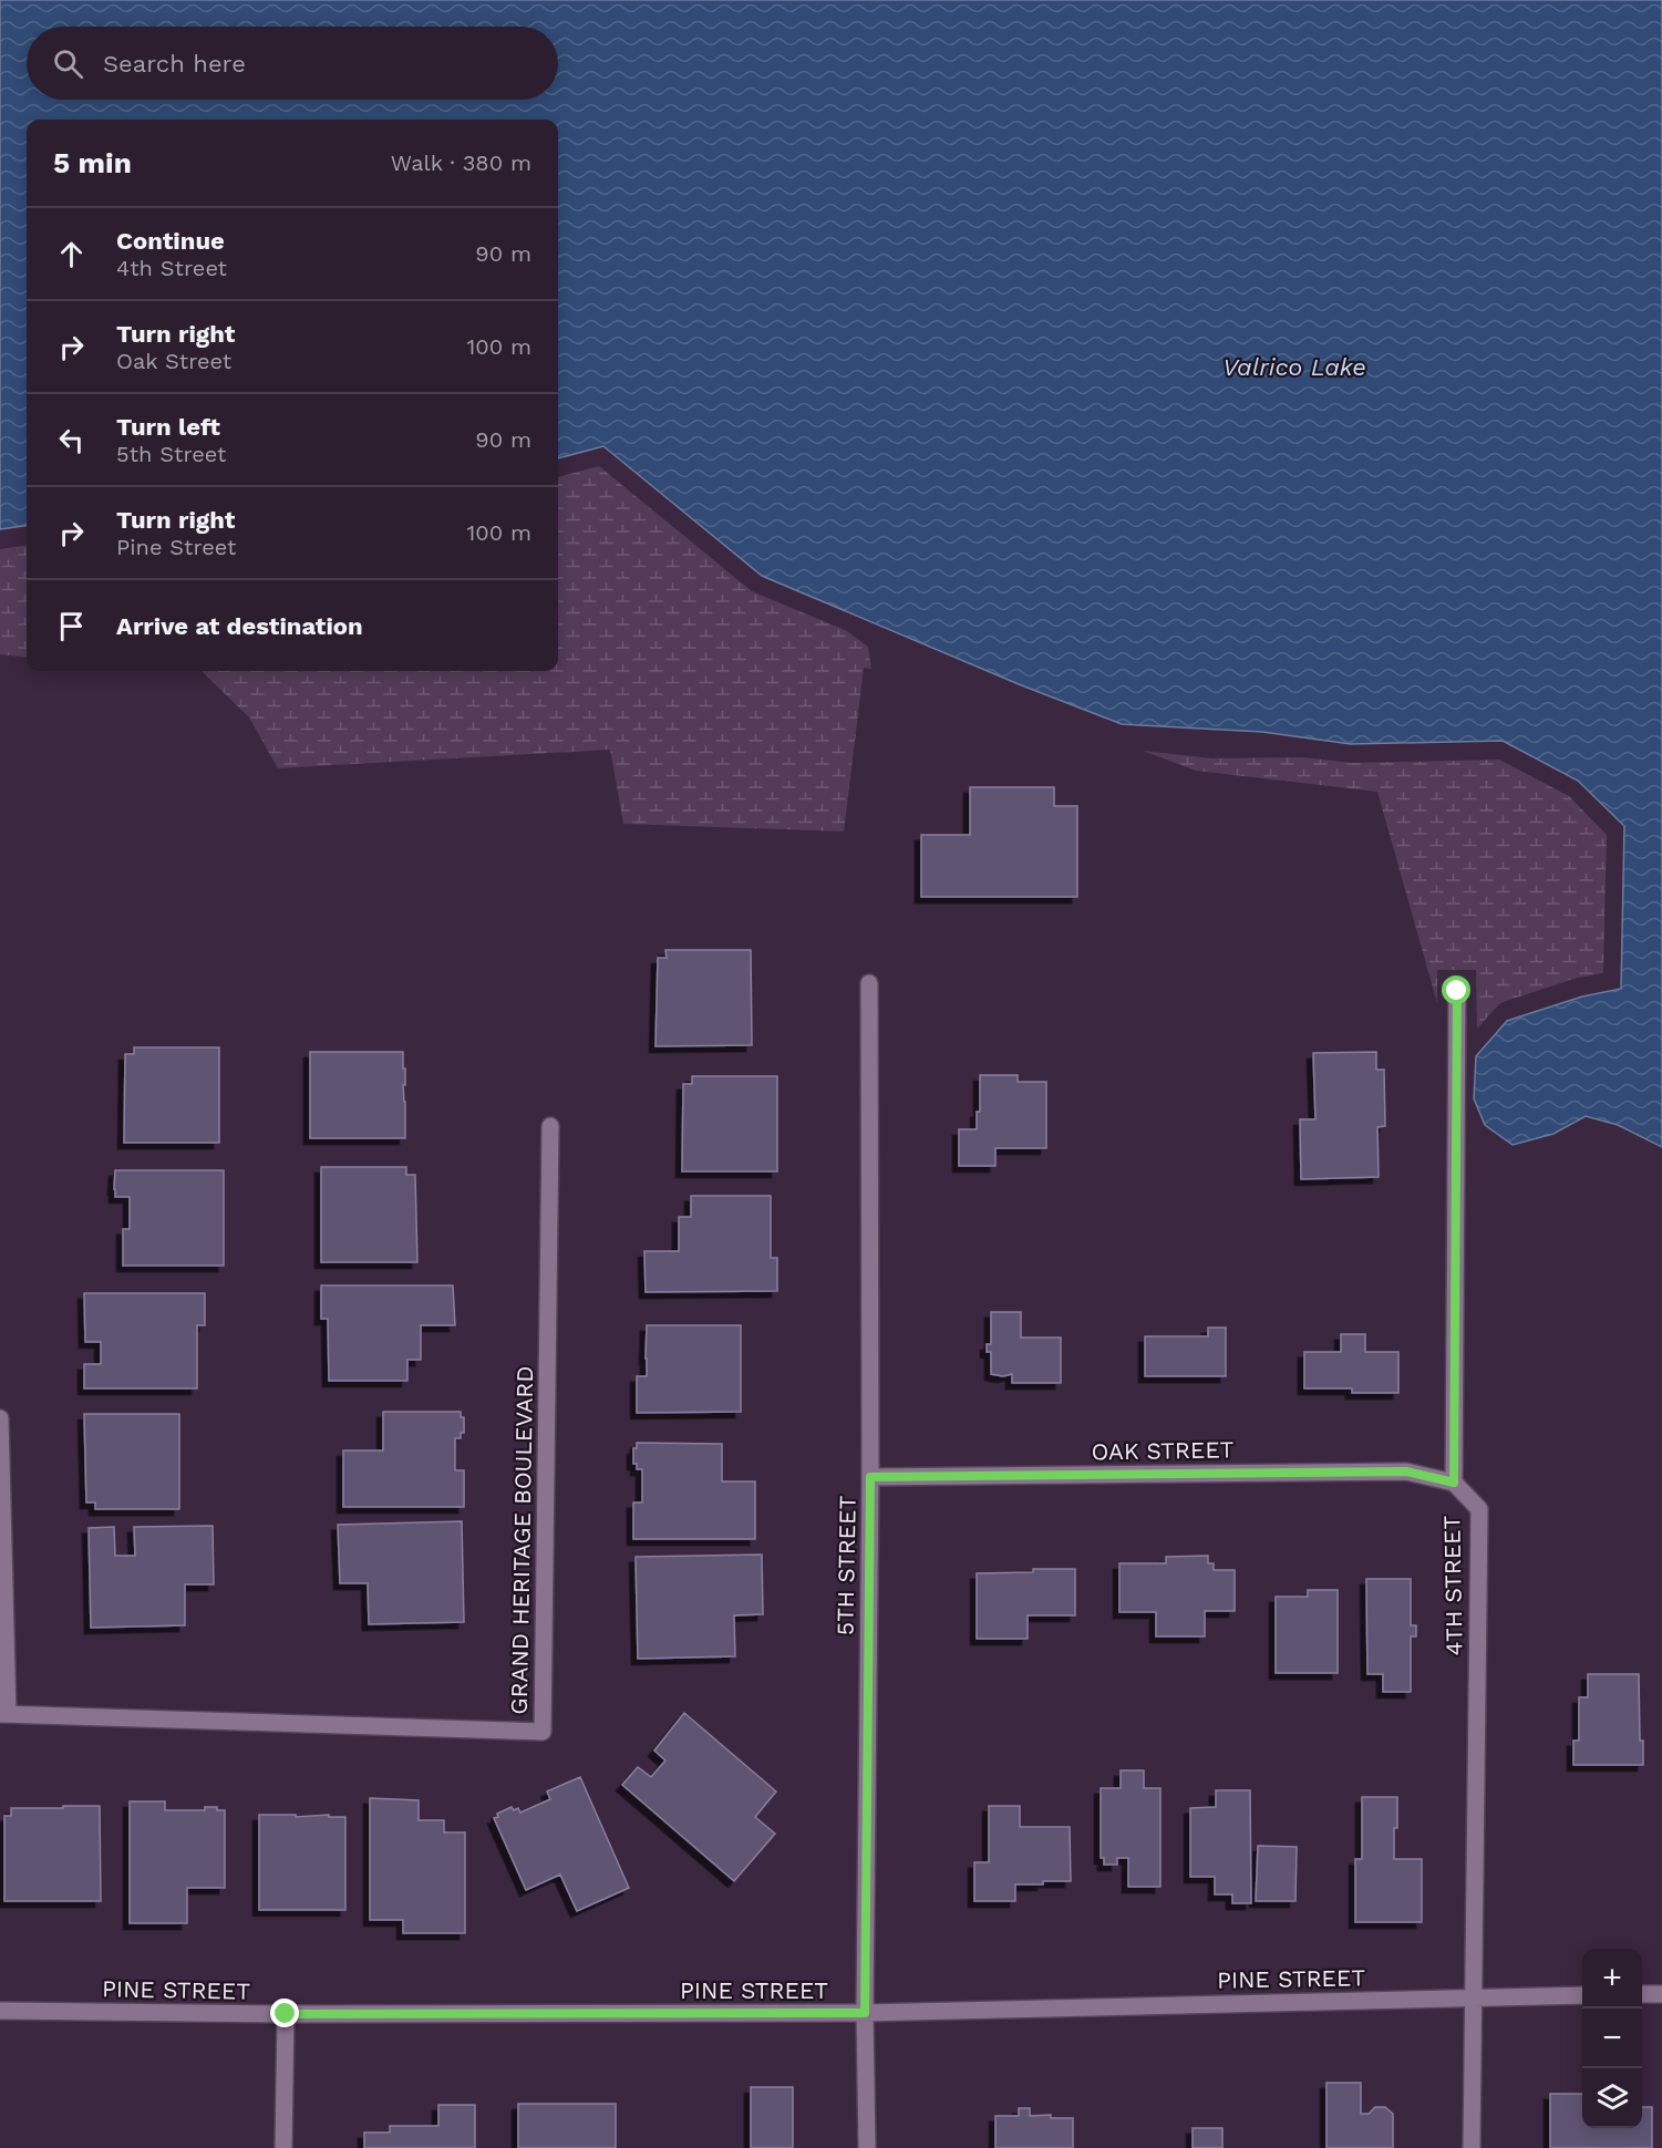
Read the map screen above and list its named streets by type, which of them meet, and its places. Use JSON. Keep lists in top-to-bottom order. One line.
{"streets":{"street":["OAK STREET","GRAND HERITAGE BOULEVARD","5TH STREET","4TH STREET","PINE STREET"]},"crossings":[["OAK STREET","5TH STREET"],["OAK STREET","4TH STREET"],["5TH STREET","PINE STREET"],["4TH STREET","PINE STREET"]],"water":["Valrico Lake"],"page":{"search":"Search here","heading":["5 min","Walk · 380 m"],"list":[["Continue","4th Street","90 m"],["Turn right","Oak Street","100 m"],["Turn left","5th Street","90 m"],["Turn right","Pine Street","100 m"],"Arrive at destination"],"map_buttons":["+","−"]}}
